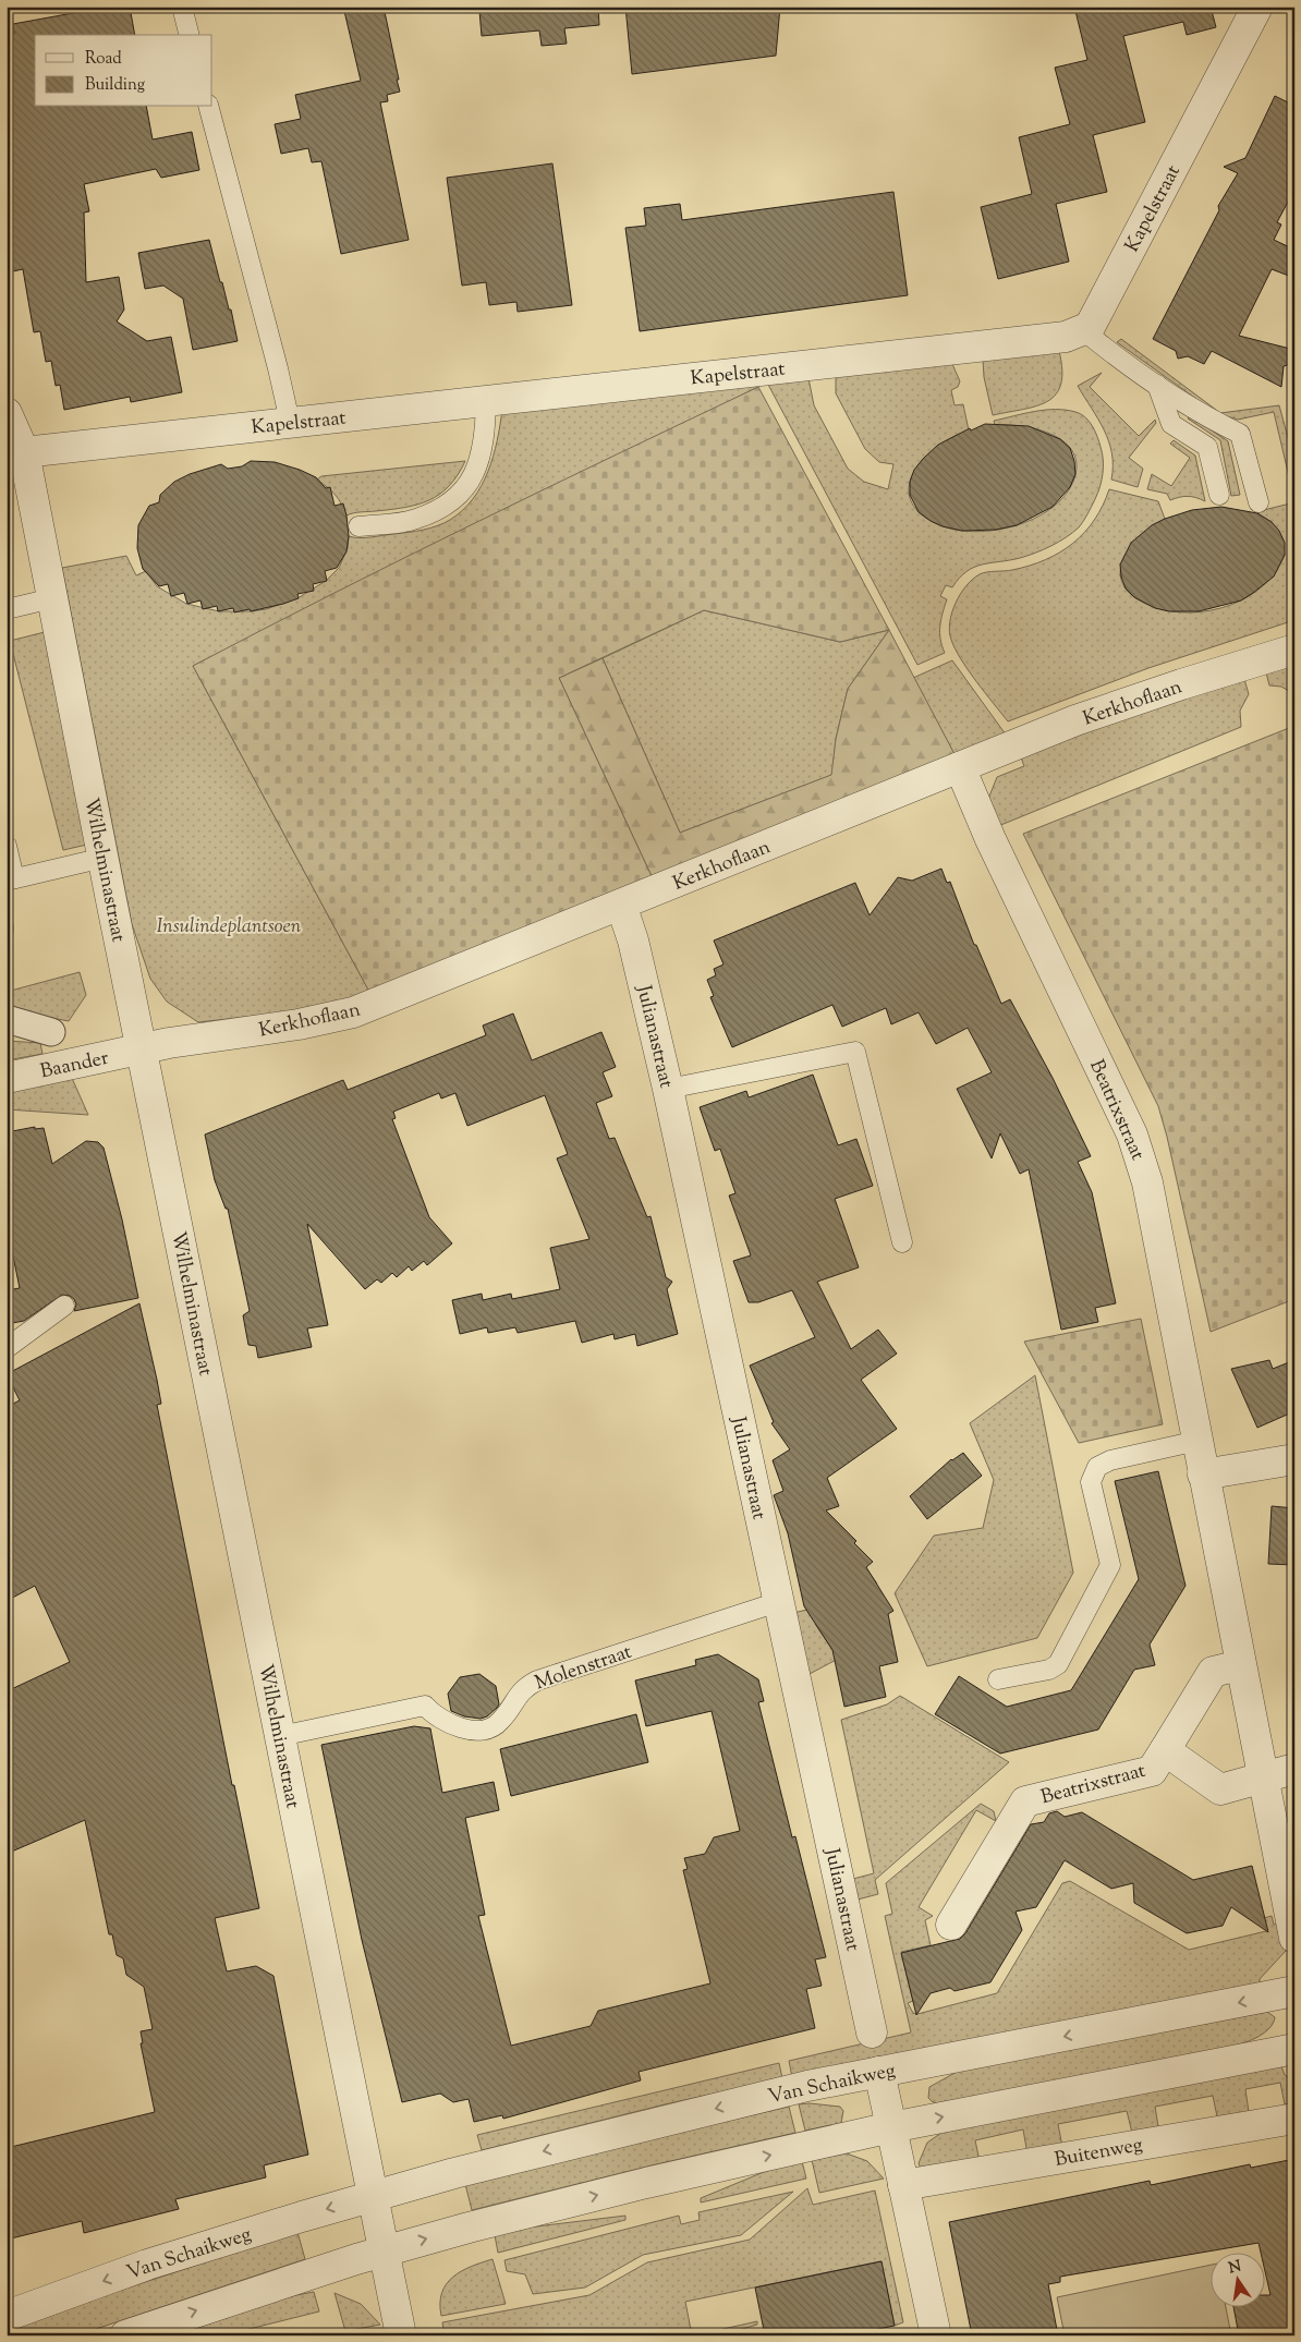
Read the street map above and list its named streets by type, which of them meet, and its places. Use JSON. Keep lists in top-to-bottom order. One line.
{"streets":{"street":["Kapelstraat","Kerkhoflaan","Wilhelminastraat","Julianastraat","Baander","Beatrixstraat","Van Schaikweg","Buitenweg"],"lane":["Molenstraat"]},"crossings":[["Kapelstraat","Wilhelminastraat"],["Kerkhoflaan","Wilhelminastraat"],["Kerkhoflaan","Julianastraat"],["Kerkhoflaan","Baander"],["Kerkhoflaan","Beatrixstraat"],["Wilhelminastraat","Baander"],["Wilhelminastraat","Molenstraat"],["Wilhelminastraat","Van Schaikweg"],["Julianastraat","Molenstraat"]],"parks":["Insulindeplantsoen"],"legend":["Road","Building"],"north":"top"}
